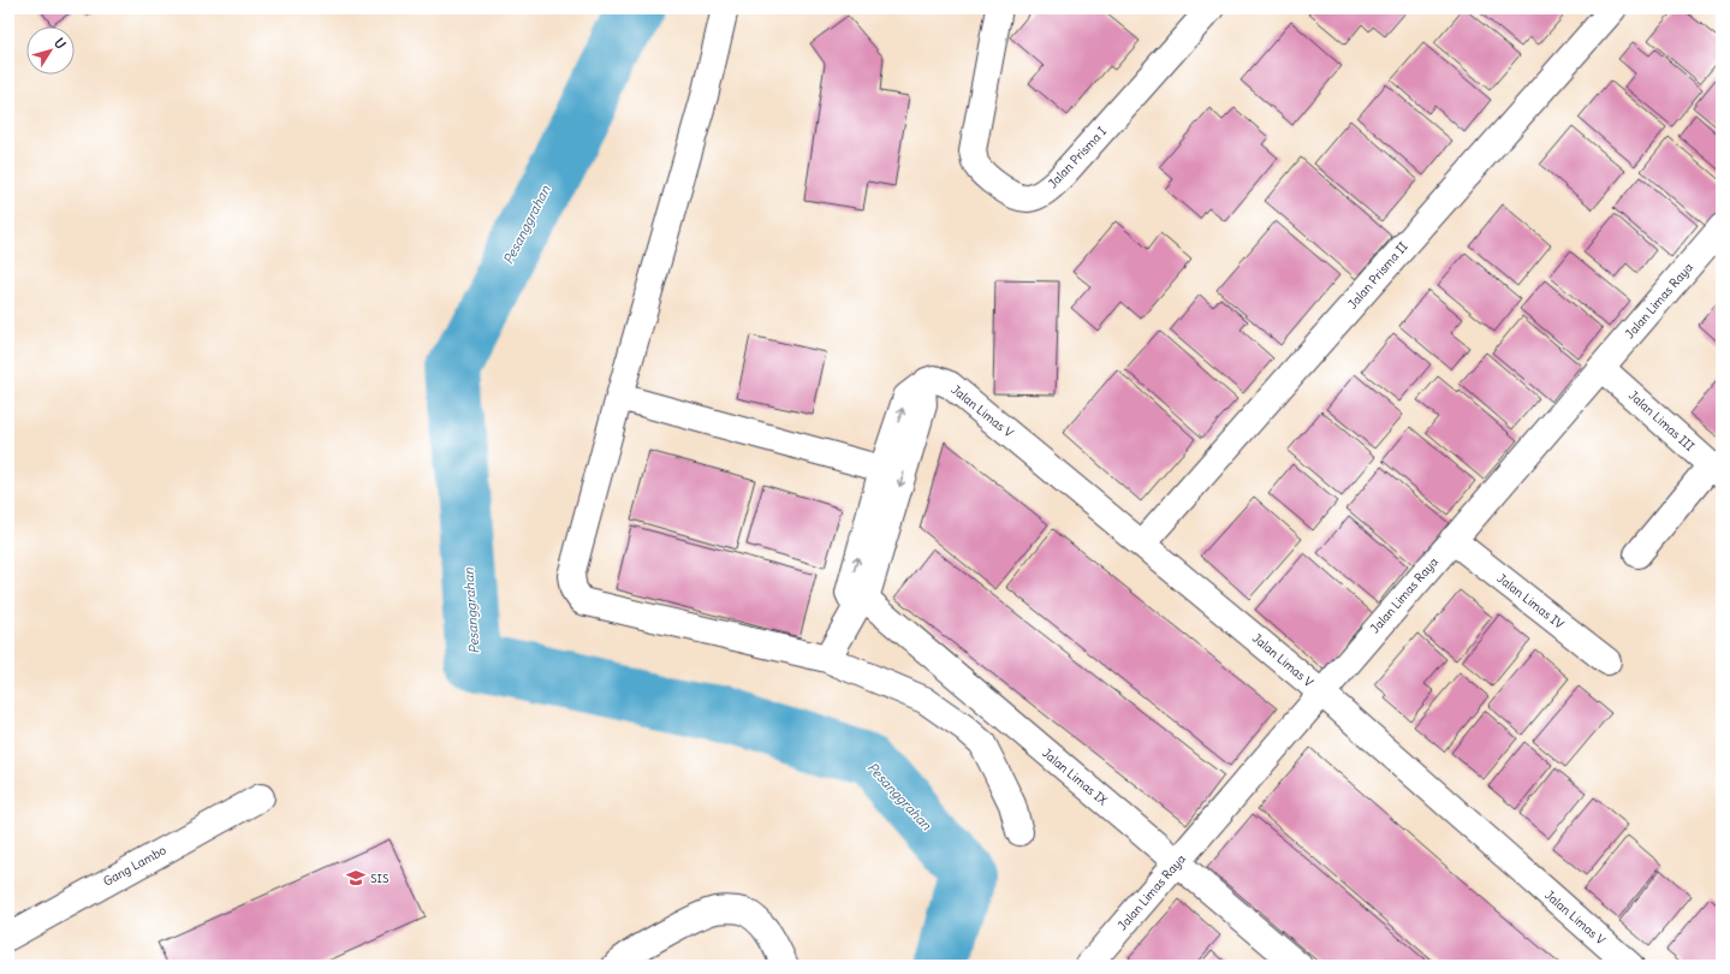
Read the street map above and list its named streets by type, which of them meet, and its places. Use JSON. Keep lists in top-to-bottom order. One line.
{"streets":{"street":["Jalan Prisma I","Jalan Prisma II","Jalan Limas Raya","Jalan Limas V","Jalan Limas III","Jalan Limas IV","Jalan Limas IX","Gang Lambo"]},"crossings":[["Jalan Prisma II","Jalan Limas V"],["Jalan Limas Raya","Jalan Limas V"],["Jalan Limas Raya","Jalan Limas III"],["Jalan Limas Raya","Jalan Limas IV"],["Jalan Limas Raya","Jalan Limas IX"]],"water":["Pesanggrahan"],"places":{"school or university":["SIS"]},"north":"top right"}
